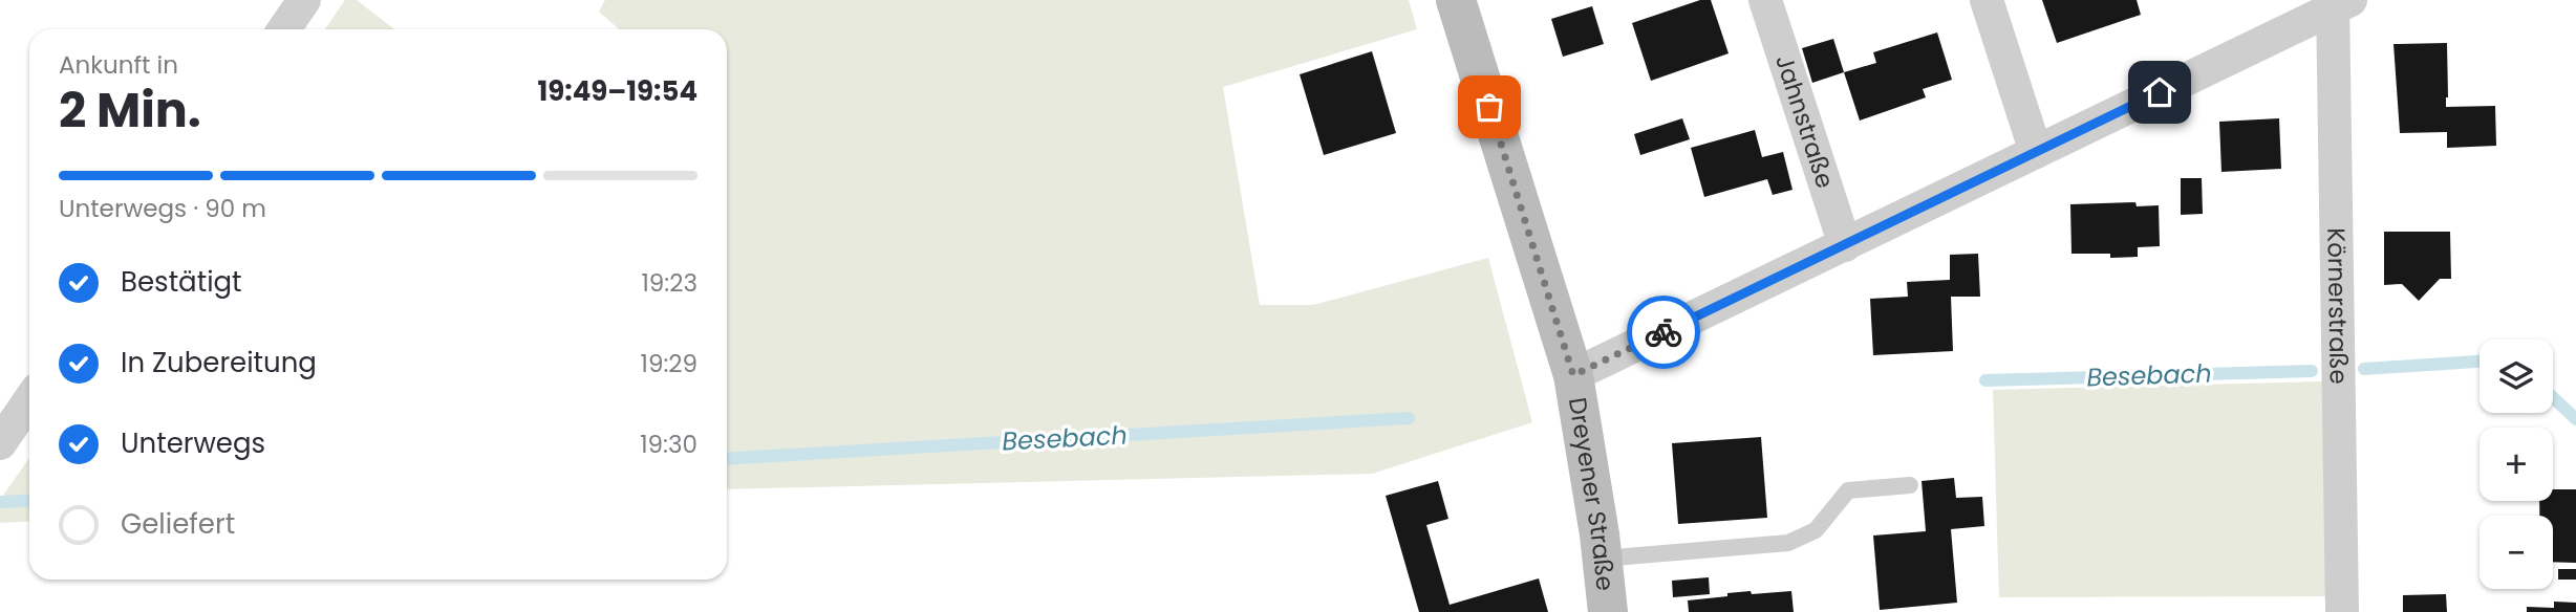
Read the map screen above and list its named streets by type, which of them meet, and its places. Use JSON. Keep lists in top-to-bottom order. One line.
{"streets":{"street":["Jahnstraße","Körnerstraße","Dreyener Straße"]},"water":["Besebach"],"page":{"heading":["2 Min.","Ankunft in","19:49–19:54"],"bar":"Unterwegs · 90 m","list":[["Bestätigt","19:23"],["In Zubereitung","19:29"],["Unterwegs","19:30"],"Geliefert"],"map_buttons":["+","−"]}}
